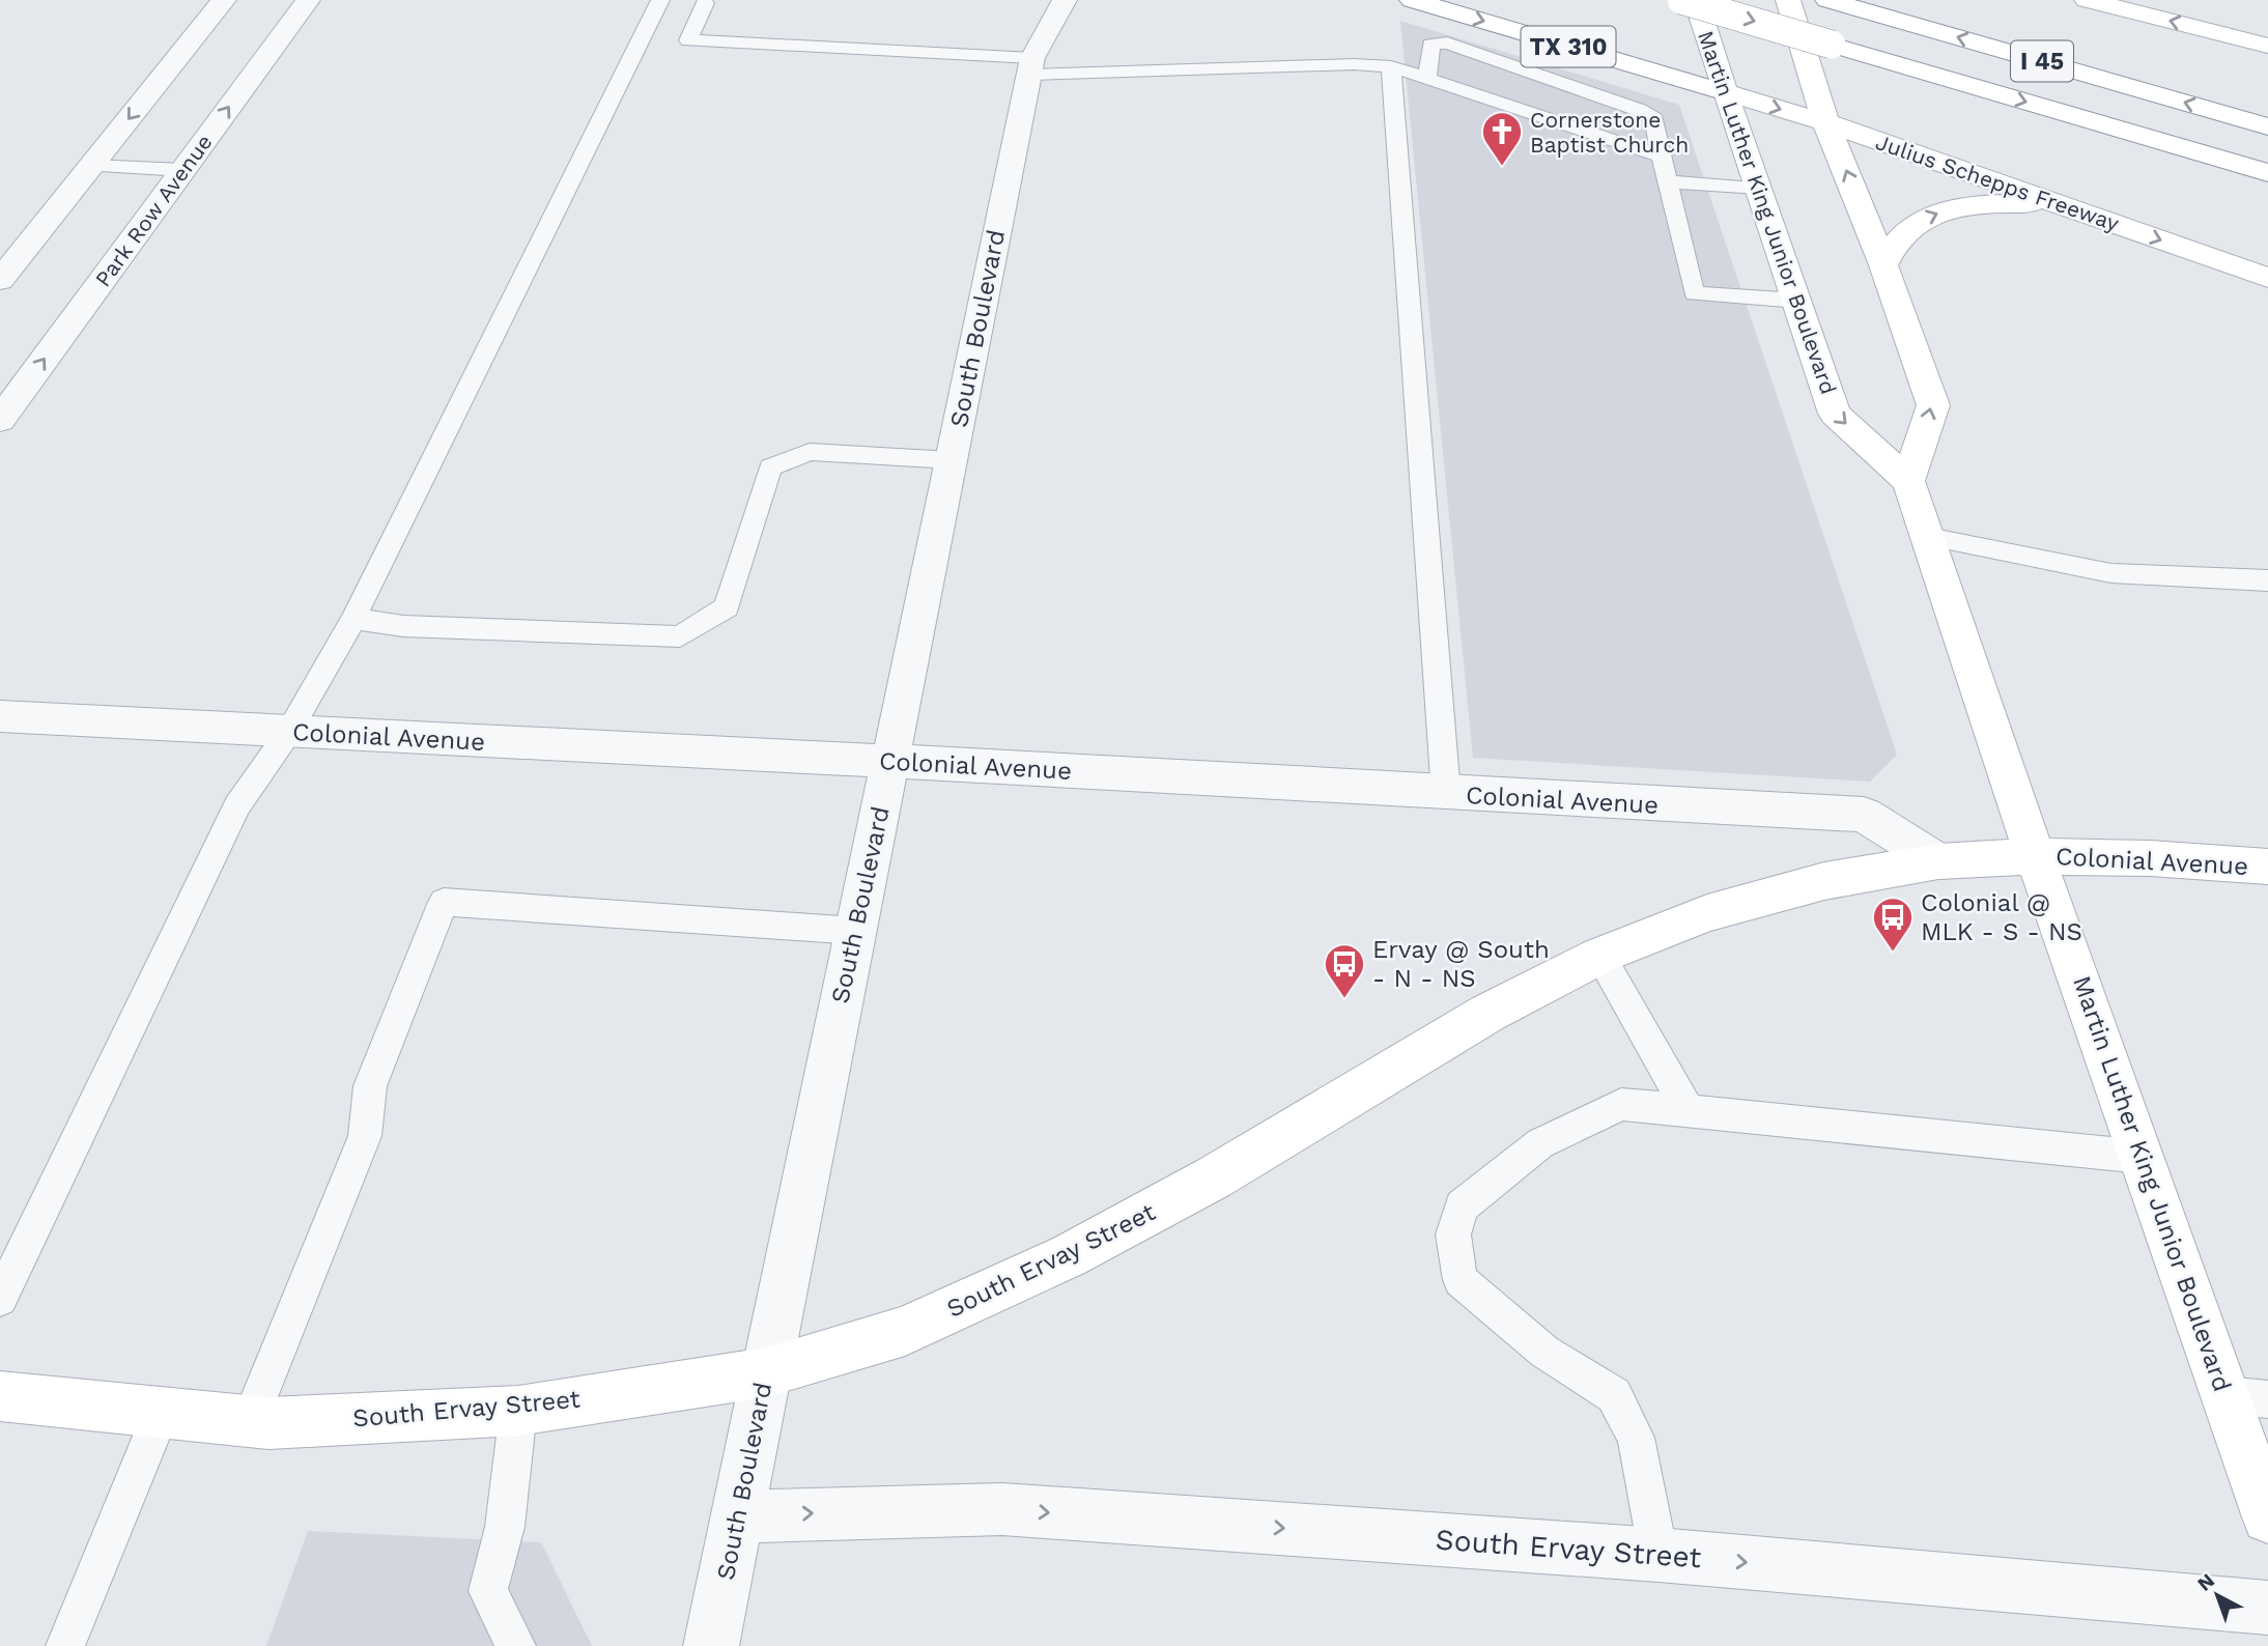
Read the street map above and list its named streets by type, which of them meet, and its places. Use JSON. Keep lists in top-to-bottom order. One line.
{"streets":{"main road":["TX 310","I 45","Julius Schepps Freeway","Martin Luther King Junior Boulevard","Colonial Avenue","South Ervay Street"],"street":["Park Row Avenue","South Boulevard"]},"crossings":[["TX 310","Julius Schepps Freeway"],["TX 310","Martin Luther King Junior Boulevard"],["Julius Schepps Freeway","Martin Luther King Junior Boulevard"],["Martin Luther King Junior Boulevard","Colonial Avenue"],["Martin Luther King Junior Boulevard","South Ervay Street"],["South Boulevard","Colonial Avenue"],["South Boulevard","South Ervay Street"],["Colonial Avenue","South Ervay Street"]],"one_way":["South Ervay Street"],"places":{"church":["Cornerstone Baptist Church"],"bus stop":["Colonial @ MLK - S - NS","Ervay @ South - N - NS"]},"north":"top left"}
